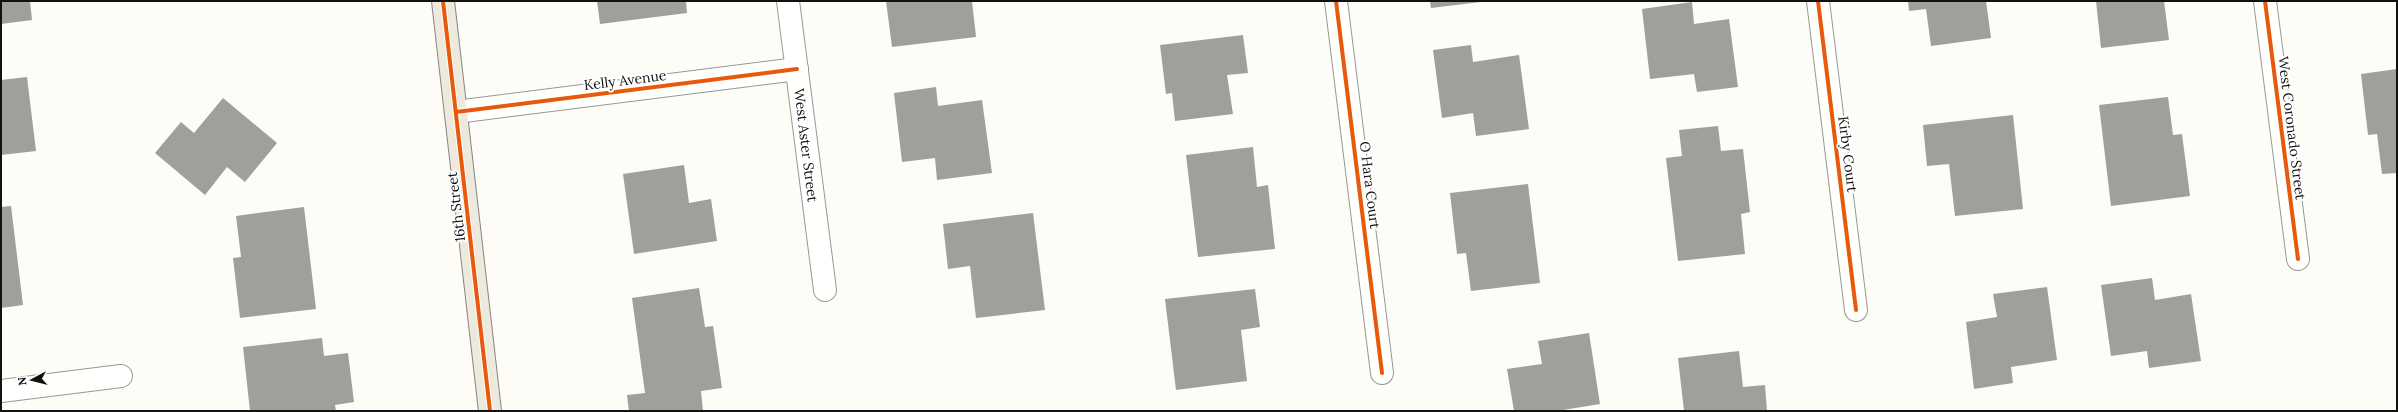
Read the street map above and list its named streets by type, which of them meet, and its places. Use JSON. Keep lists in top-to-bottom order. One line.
{"streets":{"main road":["16th Street"],"street":["Kelly Avenue","West Coronado Street","West Aster Street","Kirby Court","O Hara Court"]},"crossings":[["Kelly Avenue","West Aster Street"],["Kelly Avenue","16th Street"]],"north":"left"}
